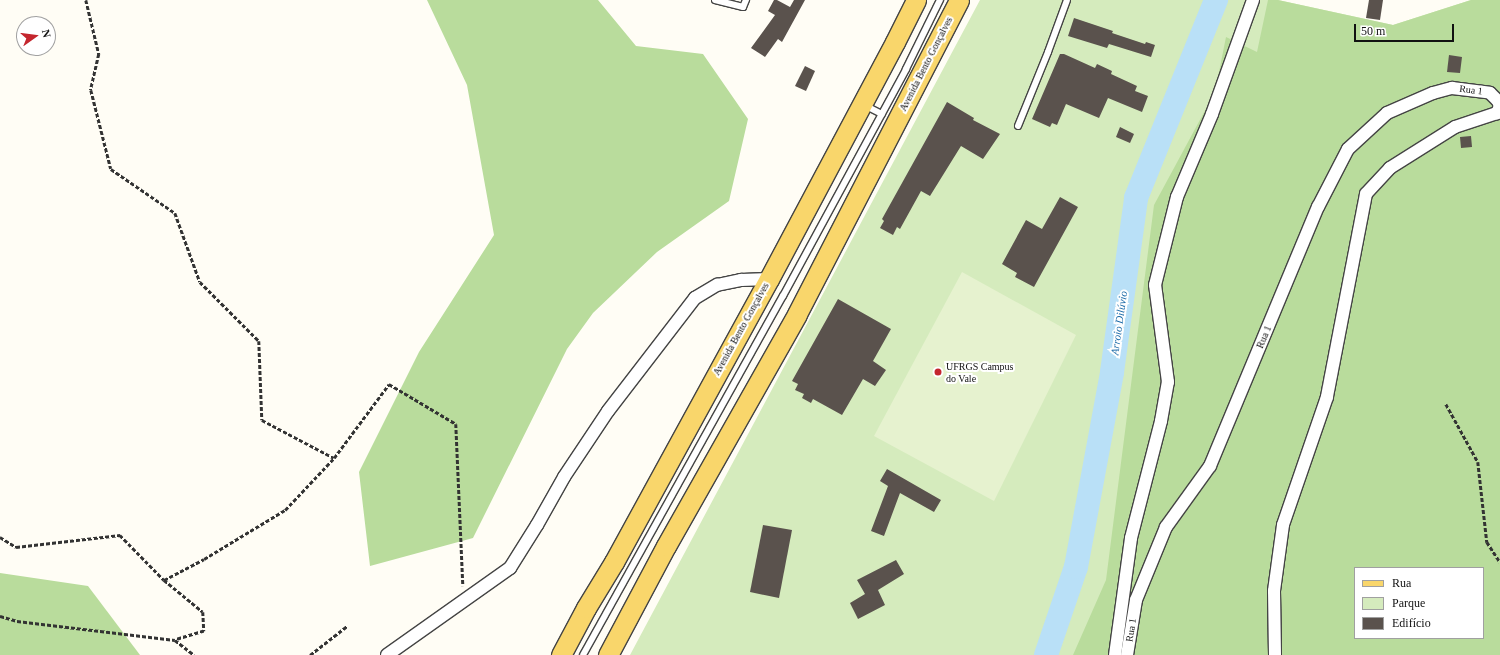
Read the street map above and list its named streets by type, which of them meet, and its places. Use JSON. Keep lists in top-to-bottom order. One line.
{"streets":{"main road":["Avenida Bento Gonçalves"],"street":["Rua 1"]},"water":["Arroio Dilúvio"],"places":["UFRGS Campus do Vale"],"legend":["Rua","Parque","Edifício"],"scale_bar":"50 m","north":"right"}
